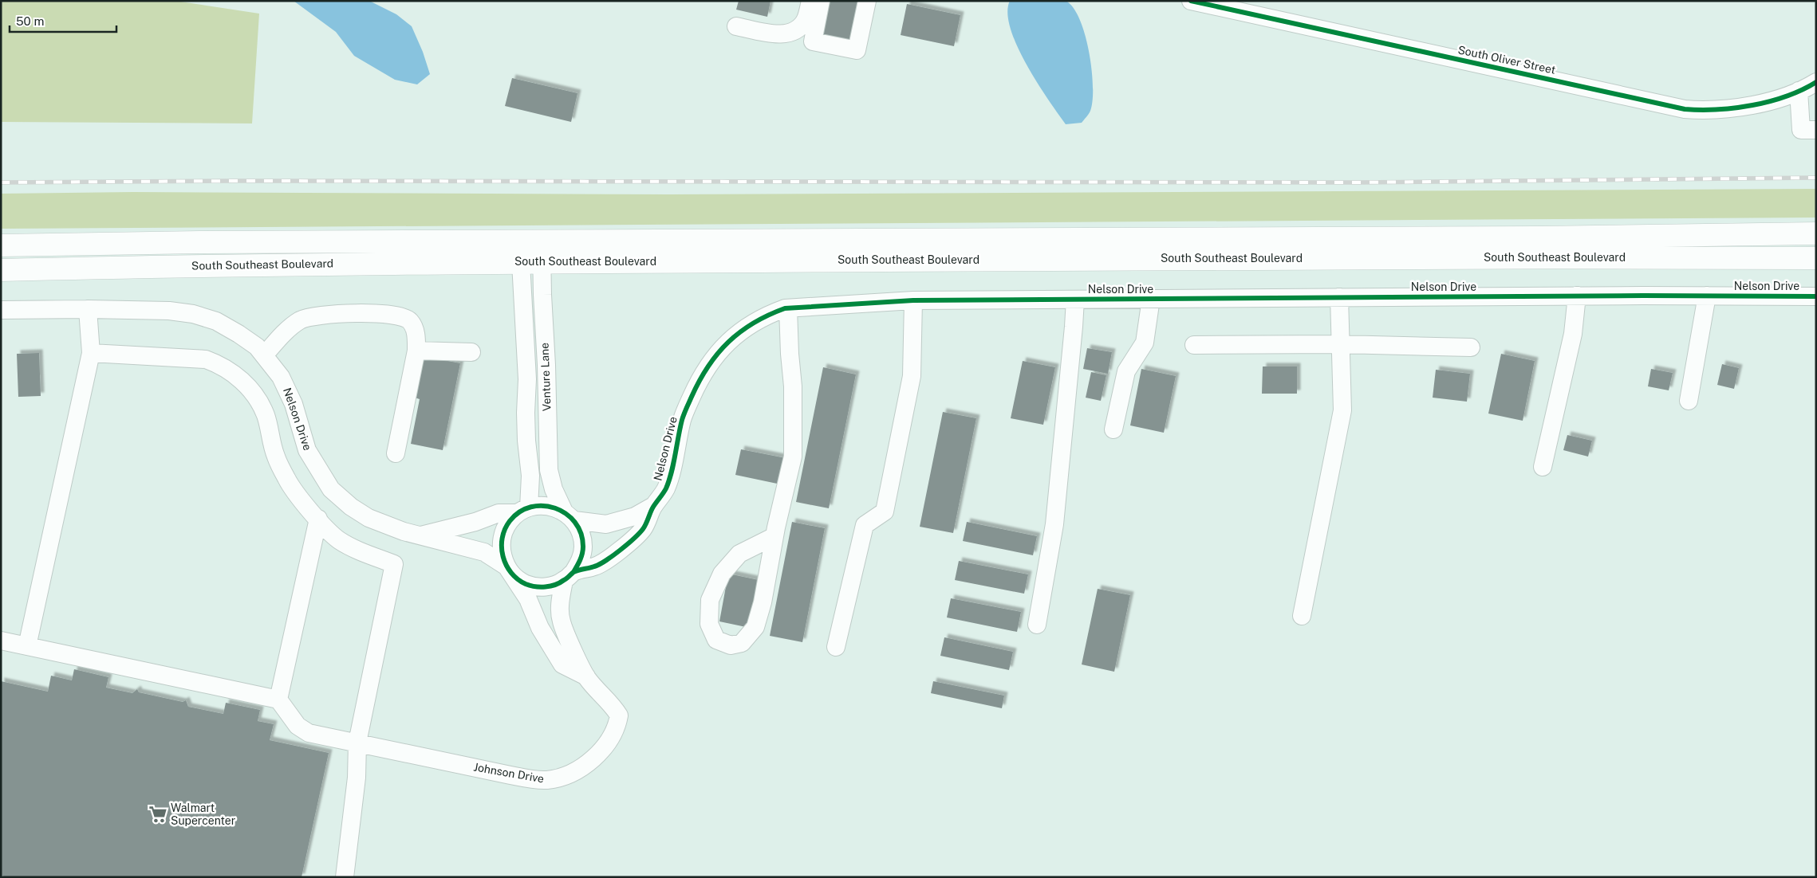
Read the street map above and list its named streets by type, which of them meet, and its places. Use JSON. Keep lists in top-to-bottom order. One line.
{"streets":{"main road":["South Southeast Boulevard"],"street":["South Oliver Street","Nelson Drive","Venture Lane","Johnson Drive"]},"crossings":[["South Southeast Boulevard","Venture Lane"],["Nelson Drive","Venture Lane"]],"places":{"supermarket":["Walmart Supercenter"]},"scale_bar":"50 m"}
